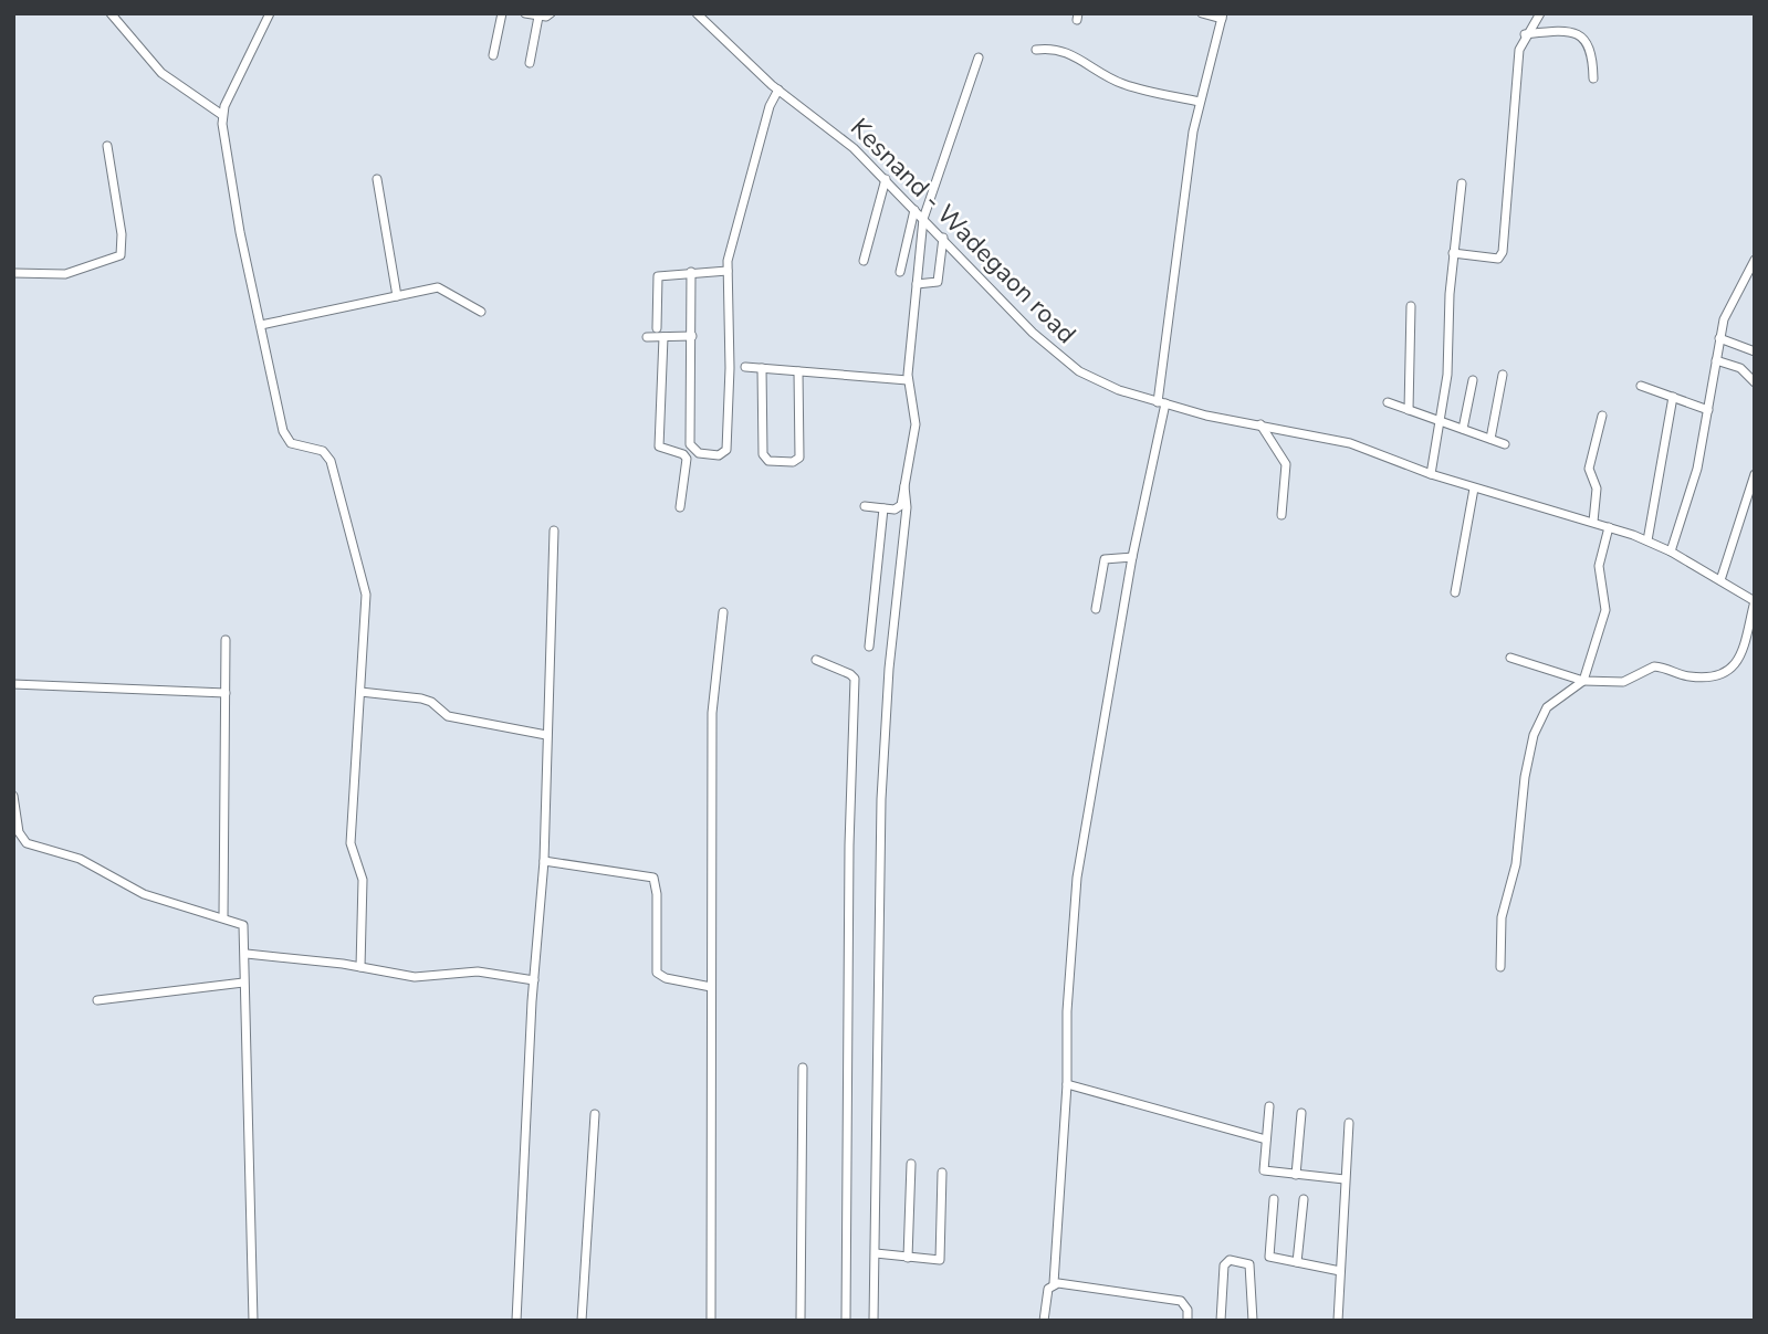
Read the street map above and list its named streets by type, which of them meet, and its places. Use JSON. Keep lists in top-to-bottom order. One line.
{"streets":{"street":["Kesnand - Wadegaon road"]}}
